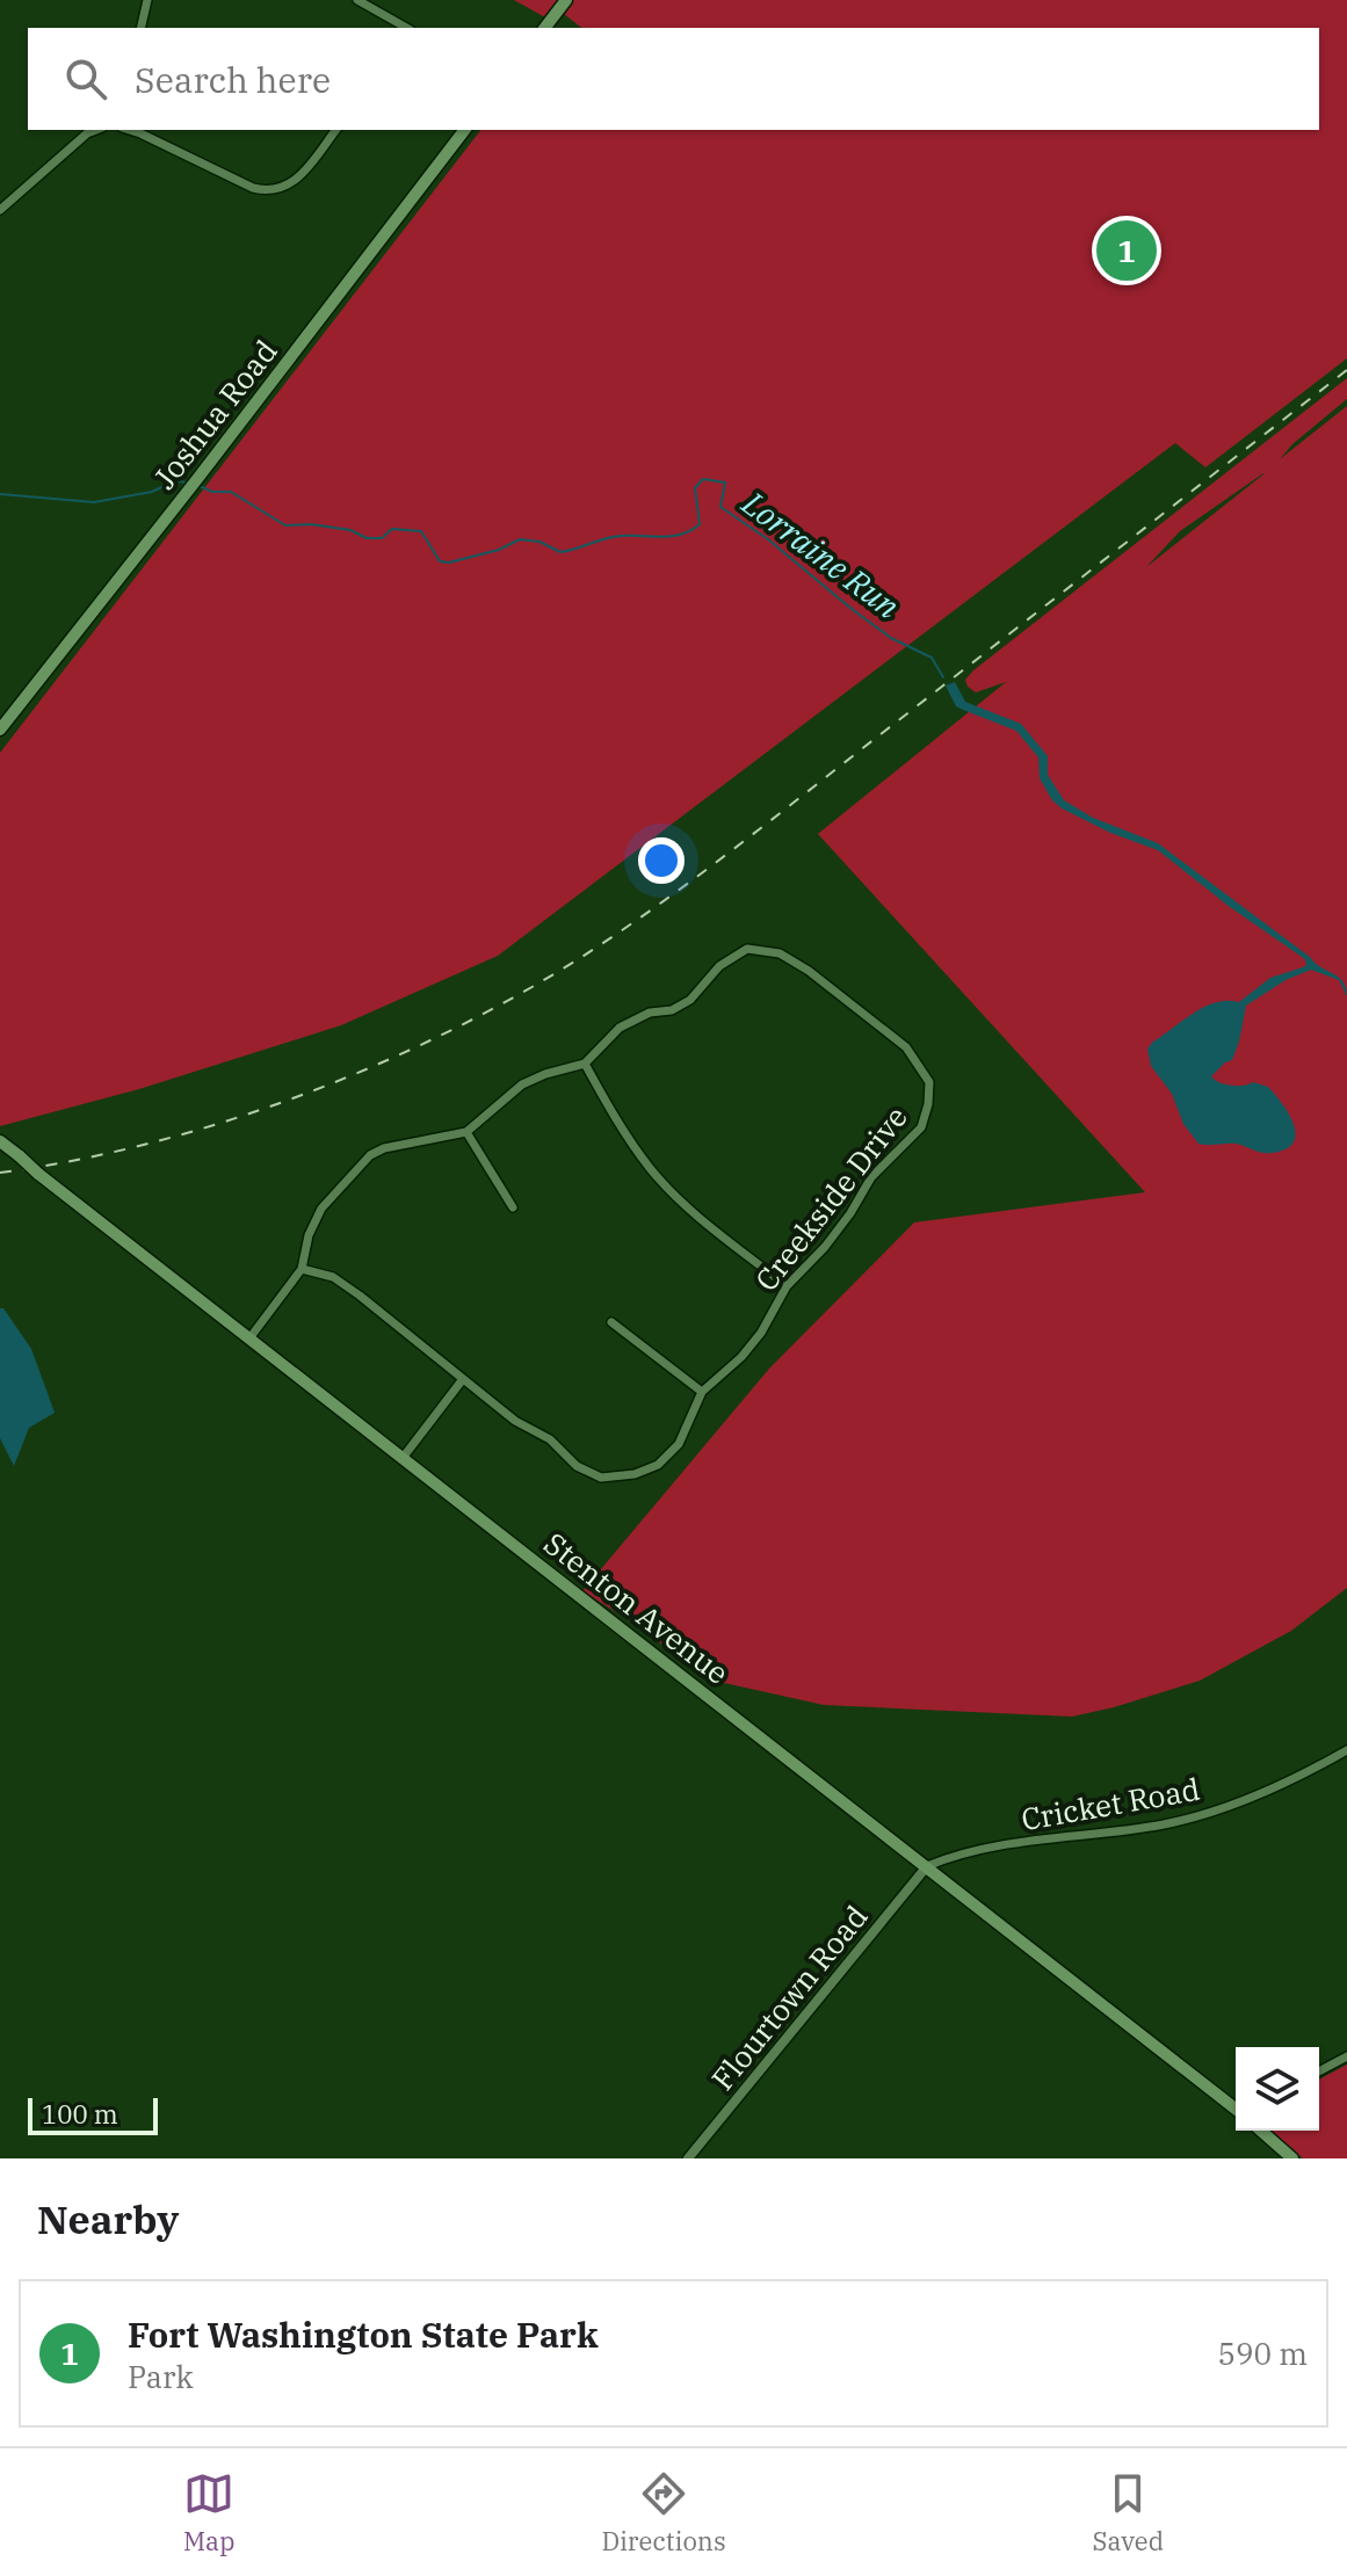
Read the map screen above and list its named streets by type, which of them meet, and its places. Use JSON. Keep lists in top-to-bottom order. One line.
{"streets":{"main road":["Joshua Road","Stenton Avenue"],"street":["Creekside Drive","Cricket Road","Flourtown Road"]},"crossings":[["Stenton Avenue","Cricket Road"],["Stenton Avenue","Flourtown Road"],["Cricket Road","Flourtown Road"]],"water":["Lorraine Run"],"scale_bar":"100 m","page":{"search":"Search here","pins":"1","scale":"100 m","heading":"Nearby","list":[{"mark":"1","name":"Fort Washington State Park","note":"Park","value":"590 m"}],"nav":["Map","Directions","Saved"]}}
